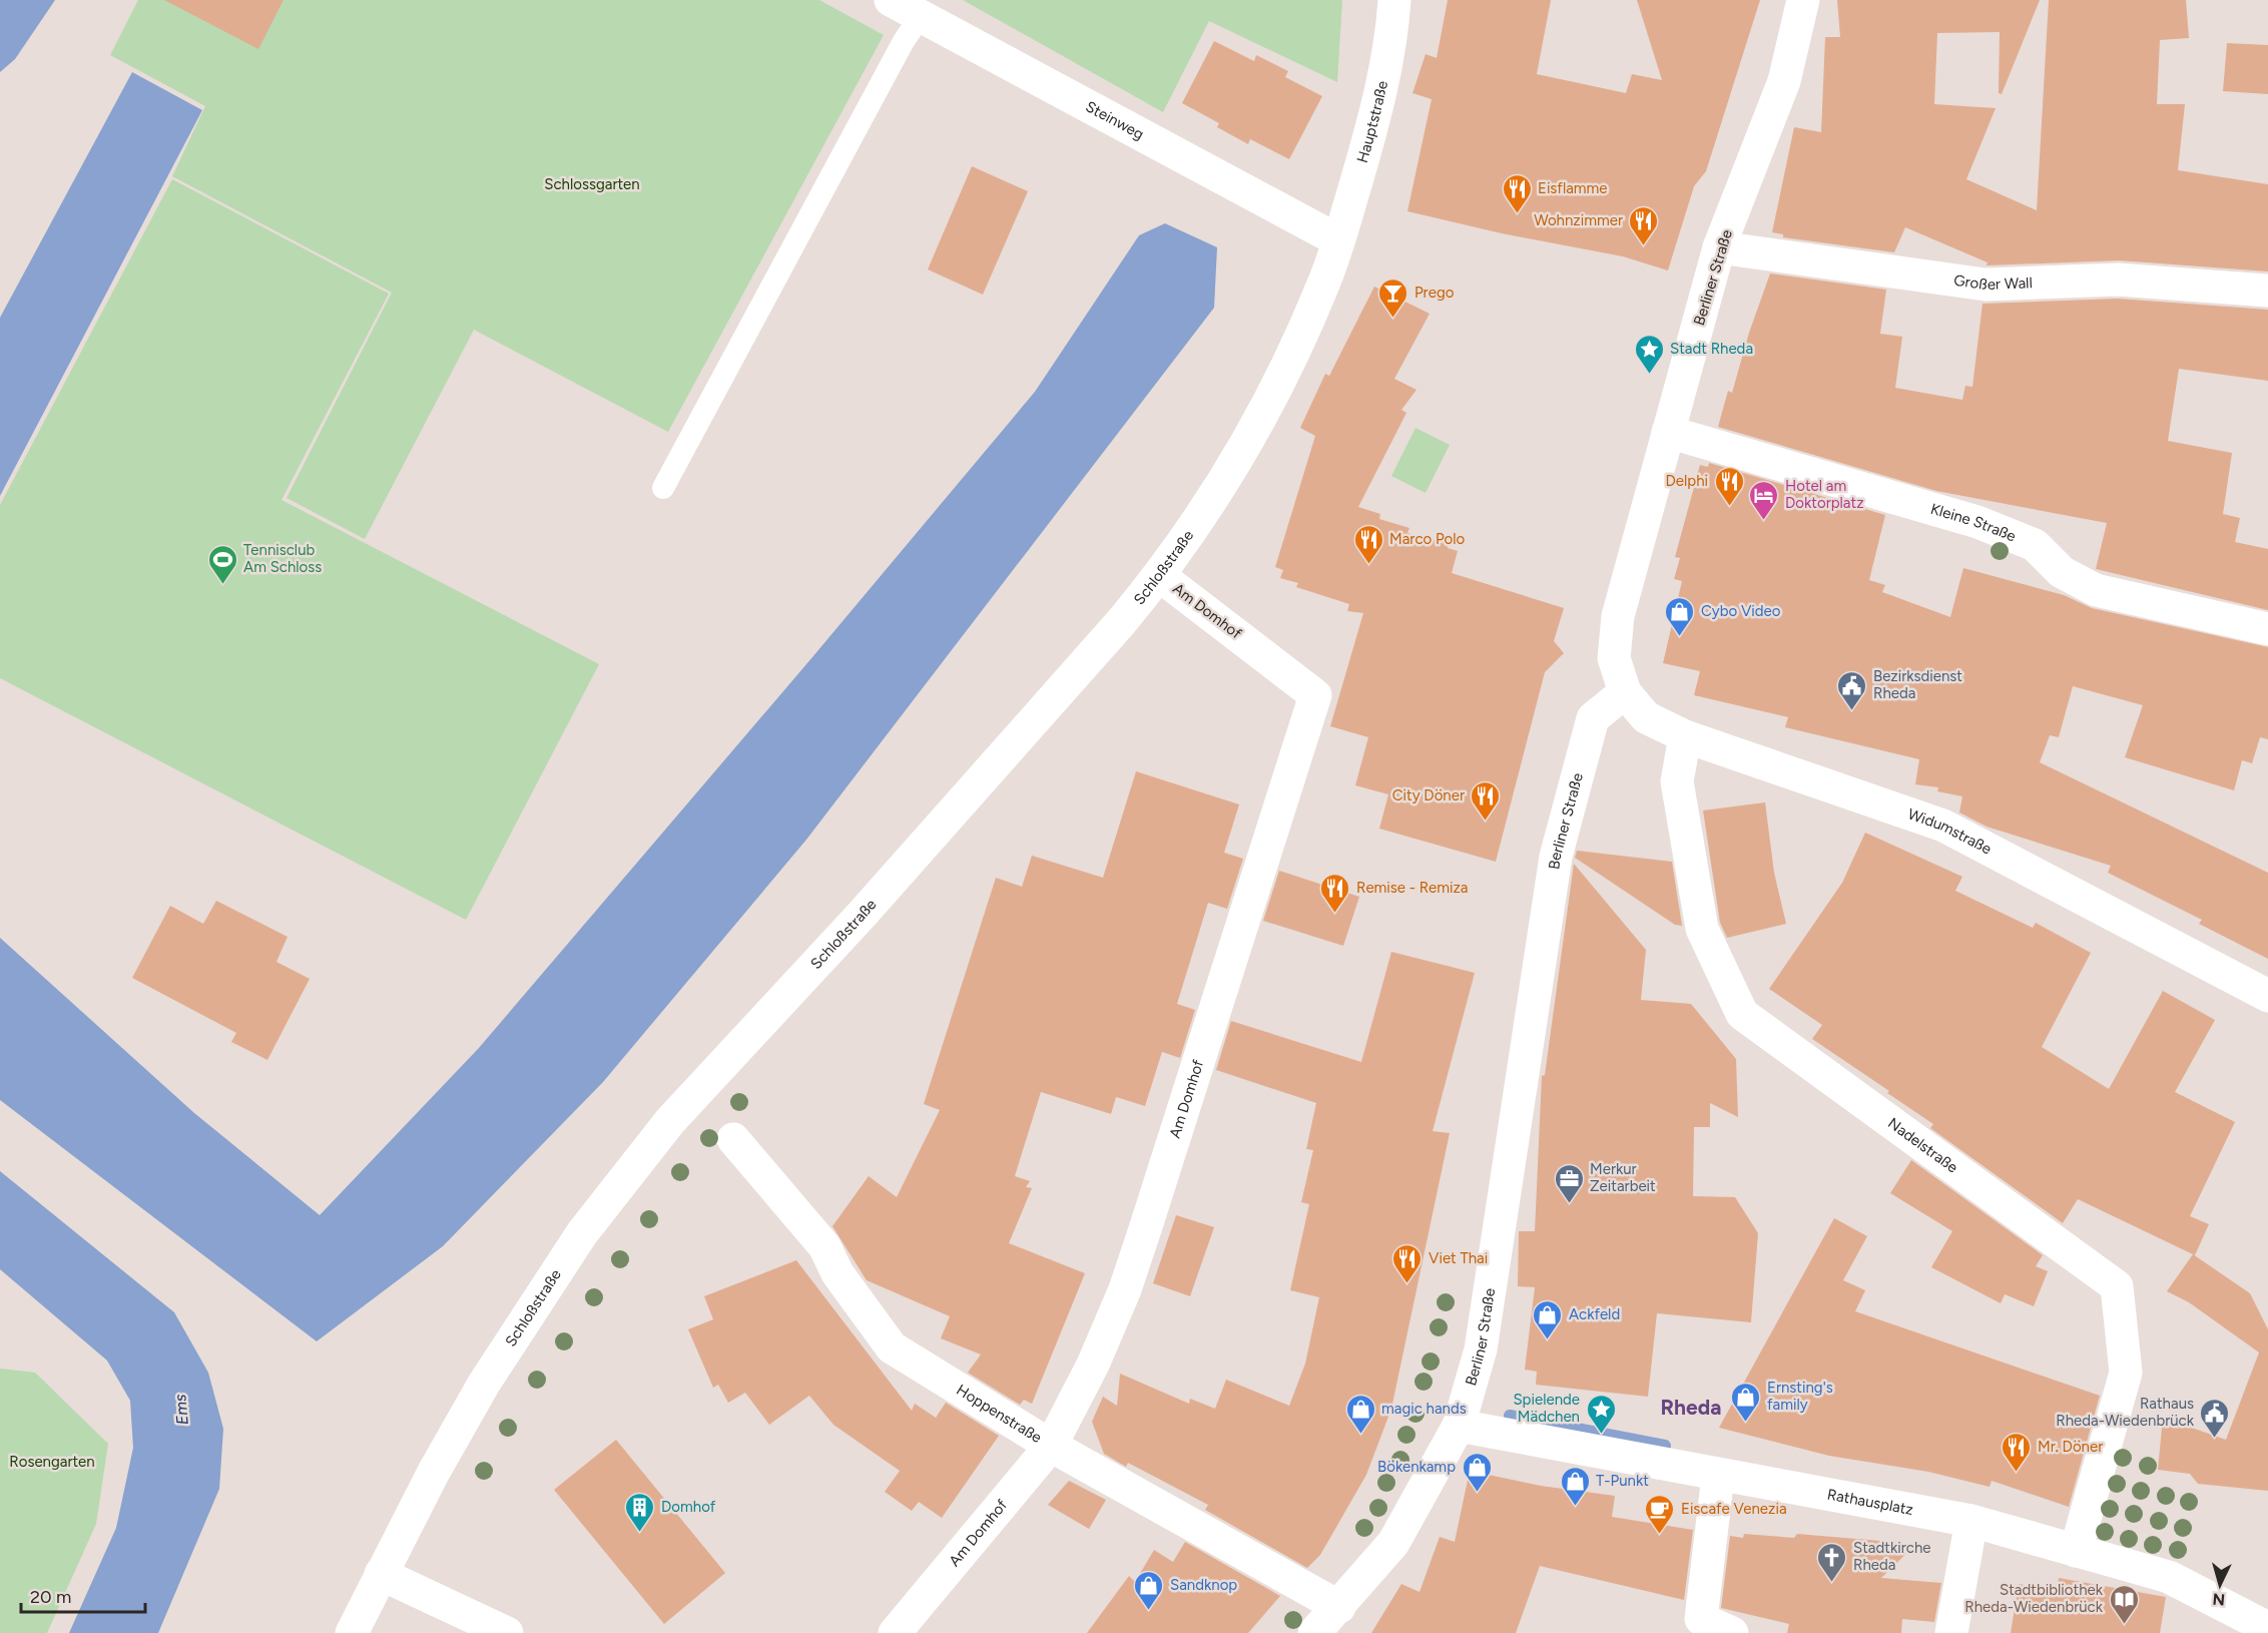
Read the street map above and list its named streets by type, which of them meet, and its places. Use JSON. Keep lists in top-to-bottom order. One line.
{"streets":{"street":["Steinweg","Hauptstraße","Berliner Straße","Großer Wall","Kleine Straße","Schloßstraße","Am Domhof","Widumstraße","Nadelstraße","Hoppenstraße","Rathausplatz"]},"crossings":[["Steinweg","Hauptstraße"],["Steinweg","Schloßstraße"],["Hauptstraße","Schloßstraße"],["Berliner Straße","Großer Wall"],["Berliner Straße","Kleine Straße"],["Berliner Straße","Widumstraße"],["Berliner Straße","Hoppenstraße"],["Berliner Straße","Rathausplatz"],["Schloßstraße","Am Domhof"],["Am Domhof","Hoppenstraße"],["Widumstraße","Nadelstraße"],["Nadelstraße","Rathausplatz"]],"districts":["Rheda"],"water":["Ems"],"parks":["Schlossgarten","Rosengarten"],"places":{"restaurant":["Eisflamme","Wohnzimmer","Delphi","Marco Polo","City Döner","Remise - Remiza","Viet Thai","Mr. Döner"],"bar":["Prego"],"place":["Stadt Rheda","Spielende Mädchen"],"hotel":["Hotel am Doktorplatz"],"sports":["Tennisclub Am Schloss"],"shop":["Cybo Video","Ackfeld","Ernsting's family","magic hands","Bökenkamp","T-Punkt","Sandknop"],"public building":["Bezirksdienst Rheda","Rathaus Rheda-Wiedenbrück"],"office":["Merkur Zeitarbeit"],"building":["Domhof"],"cafe":["Eiscafe Venezia"],"church":["Stadtkirche Rheda"],"library":["Stadtbibliothek Rheda-Wiedenbrück"]},"scale_bar":"20 m","north":"bottom"}
